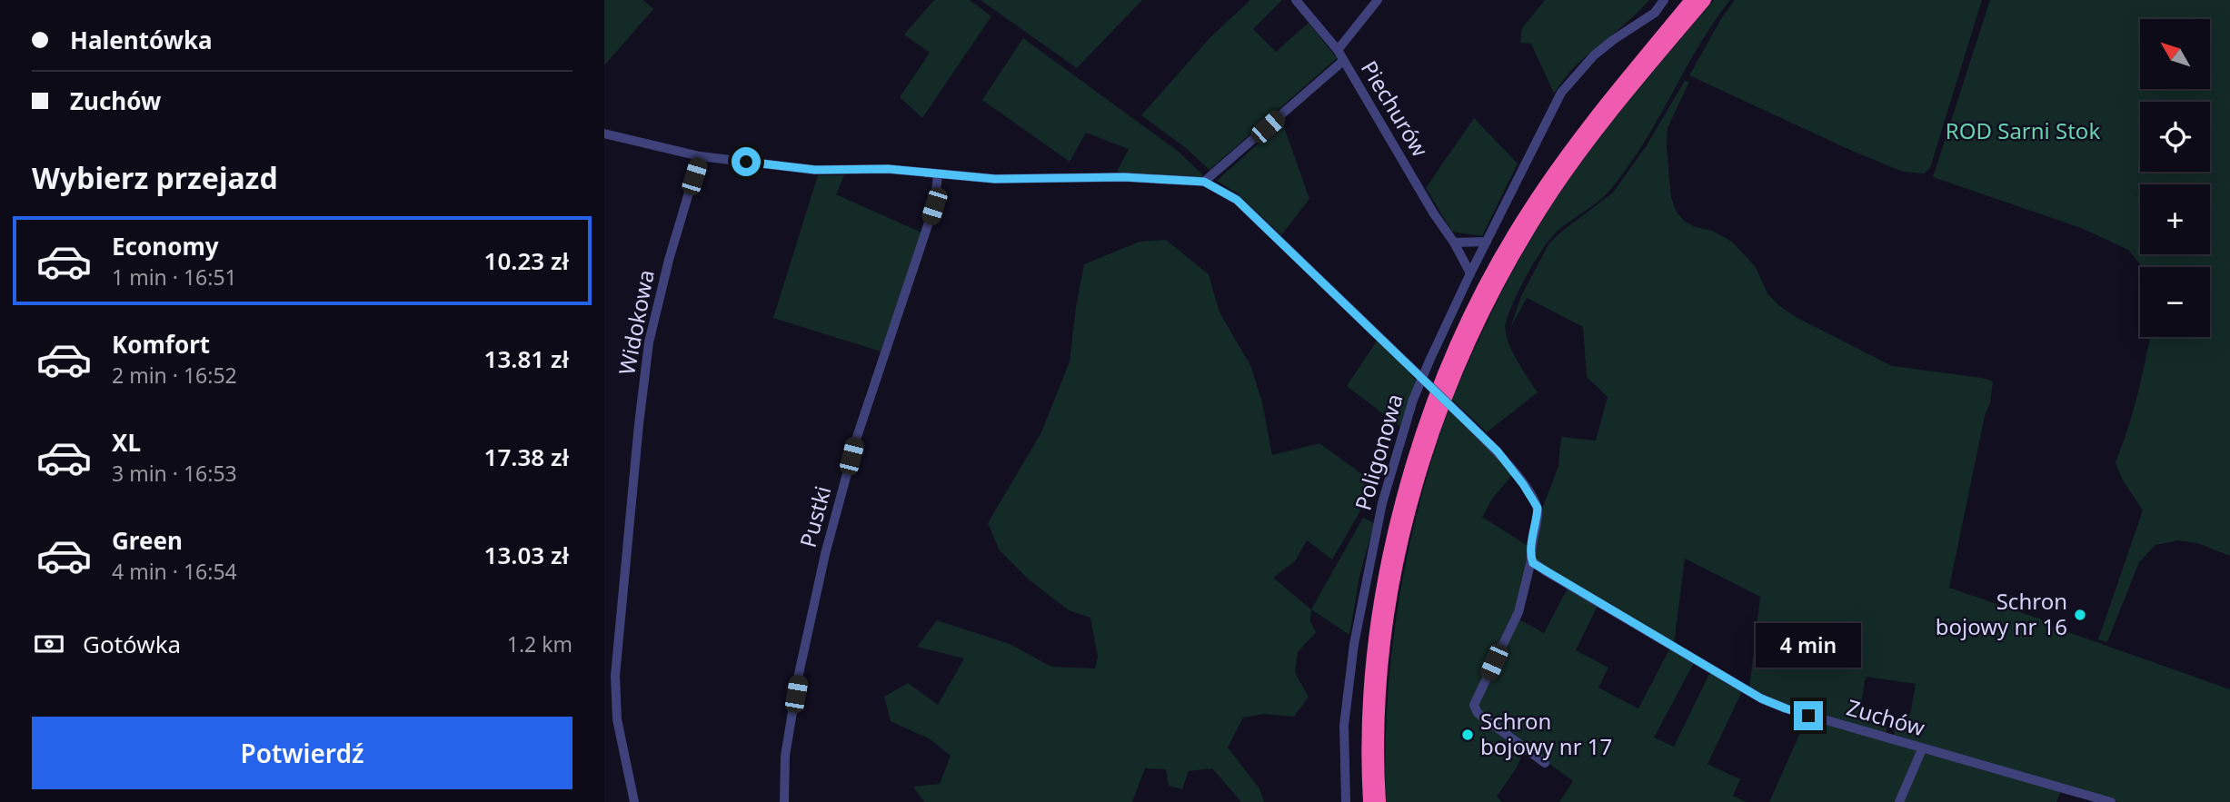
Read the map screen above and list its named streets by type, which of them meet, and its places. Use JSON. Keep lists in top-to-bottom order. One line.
{"streets":{"street":["Piechurów","Widokowa","Poligonowa","Pustki","Zuchów"]},"crossings":[["Piechurów","Poligonowa"]],"parks":["ROD Sarni Stok"],"places":["Schron bojowy nr 16","Schron bojowy nr 17"],"north":"top left","page":{"banner":["Halentówka","Zuchów"],"map_buttons":["+","−"],"heading":"Wybierz przejazd","list":[{"name":"Economy","note":"1 min · 16:51","value":"10.23 zł"},{"name":"Komfort","note":"2 min · 16:52","value":"13.81 zł"},{"name":"XL","note":"3 min · 16:53","value":"17.38 zł"},{"name":"Green","note":"4 min · 16:54","value":"13.03 zł"}],"pay":["Gotówka","1.2 km"],"bubble":"4 min","buttons":"Potwierdź"}}
